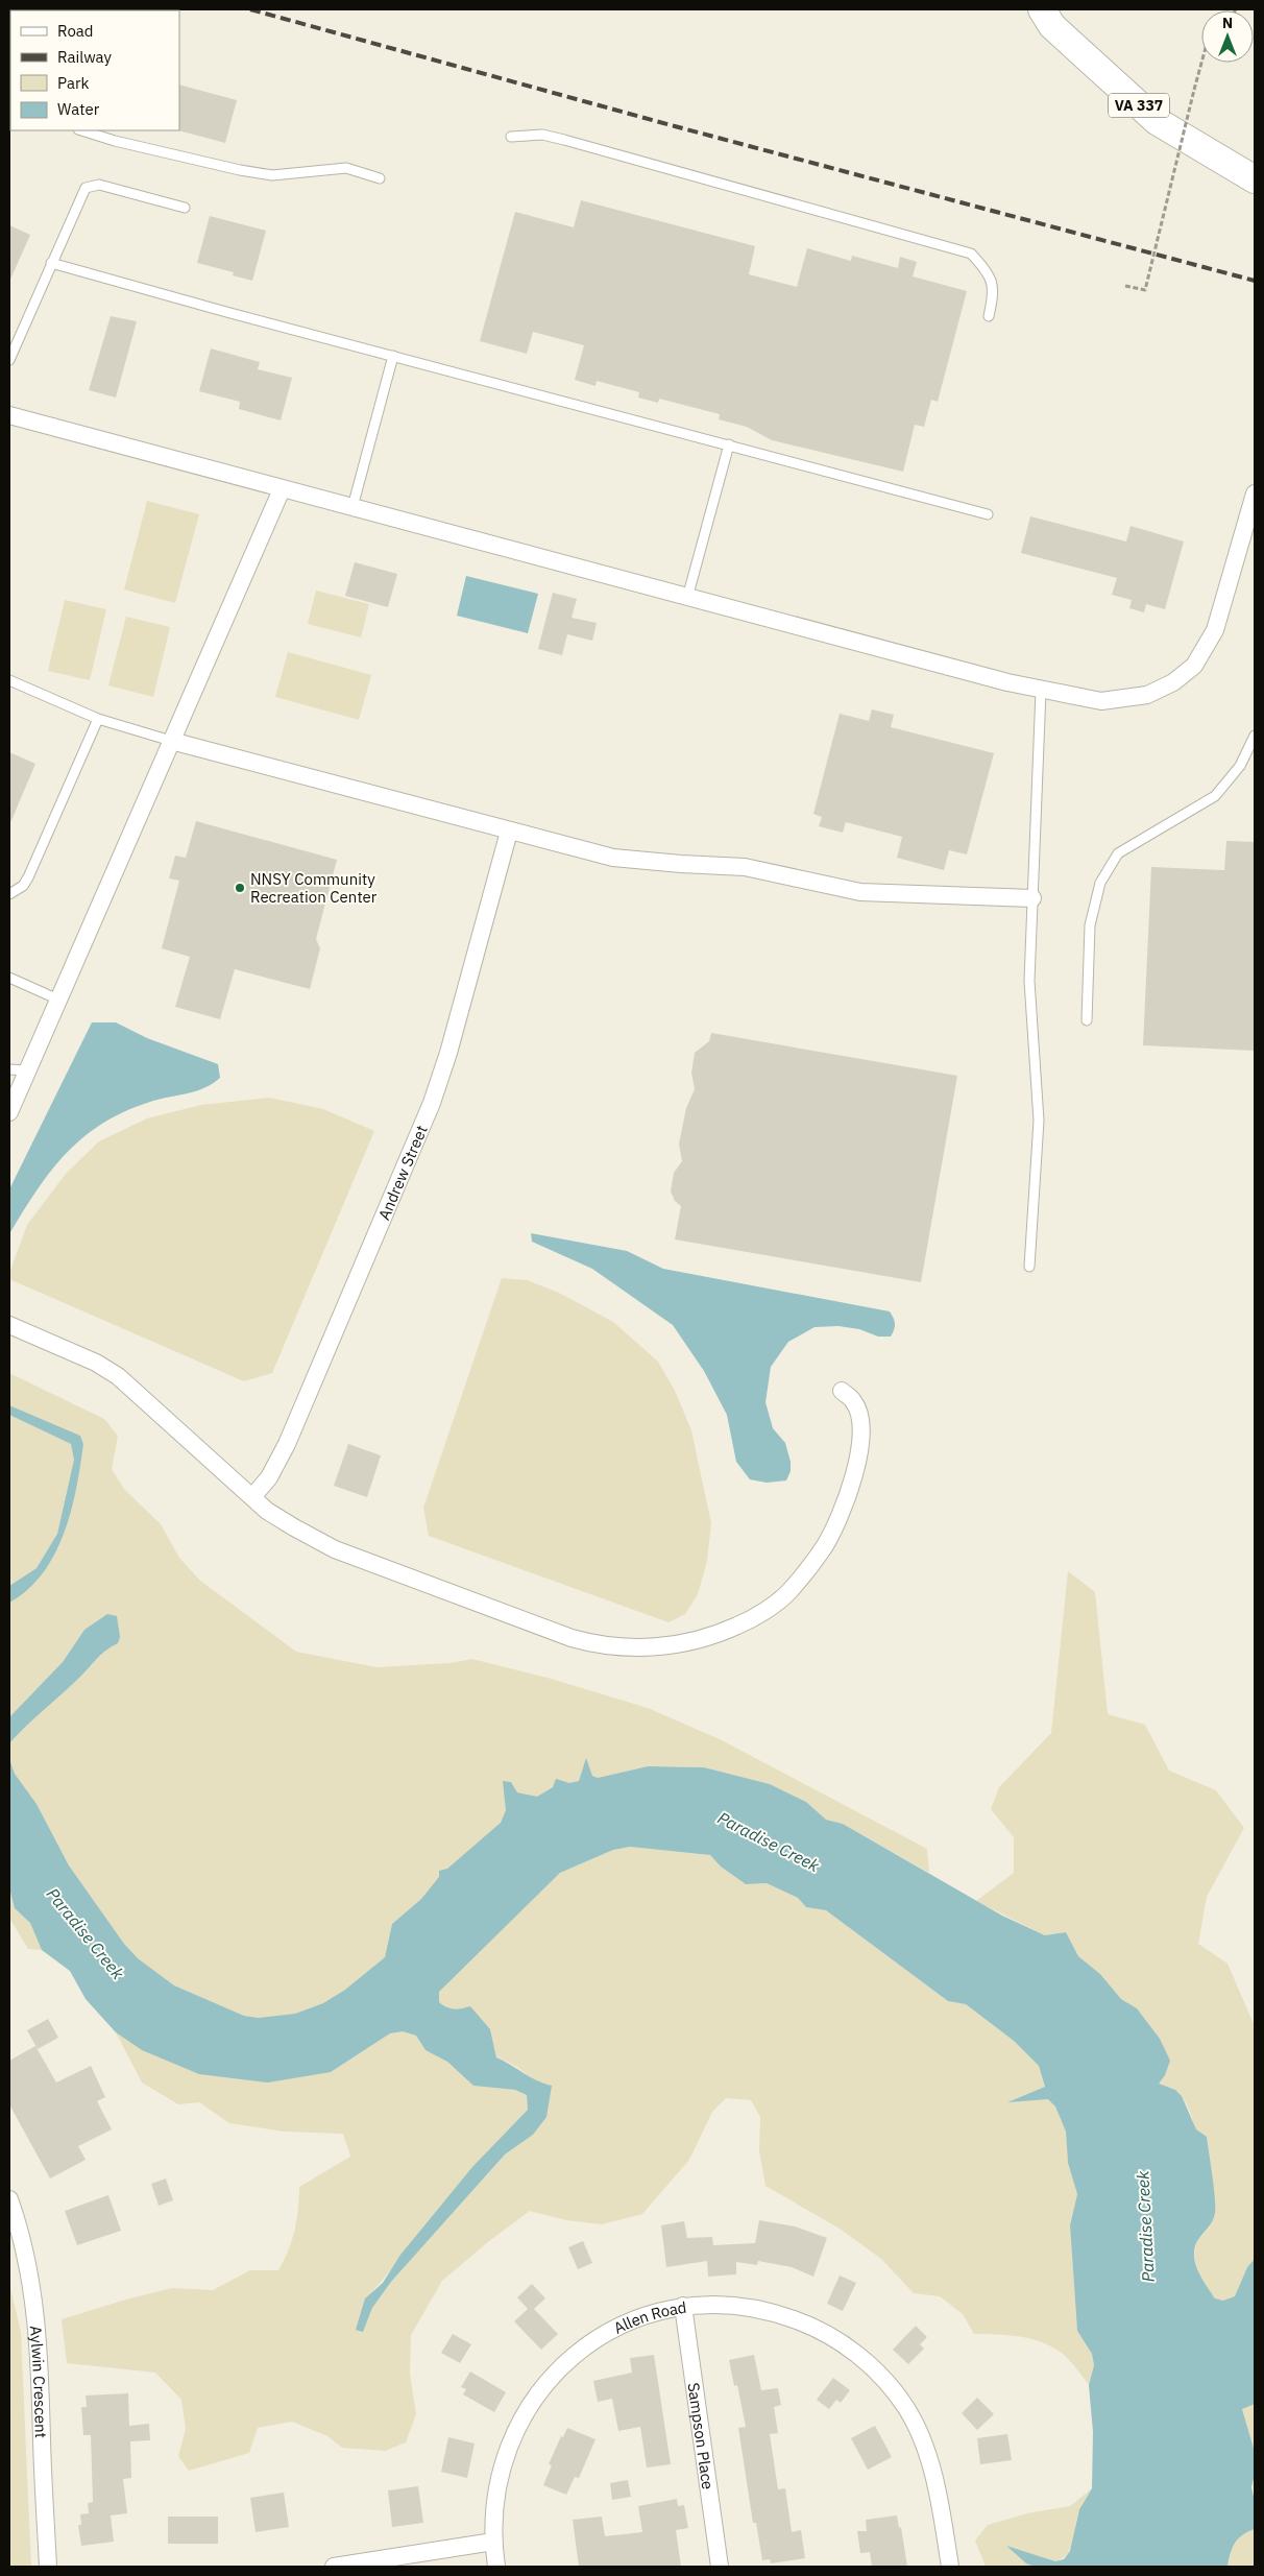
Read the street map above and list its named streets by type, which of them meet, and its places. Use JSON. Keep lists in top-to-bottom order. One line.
{"streets":{"main road":["VA 337"],"street":["Andrew Street","Allen Road","Aylwin Crescent","Sampson Place"]},"crossings":[["Allen Road","Sampson Place"]],"water":["Paradise Creek"],"places":["NNSY Community Recreation Center"],"legend":["Road","Railway","Park","Water"],"north":"top"}
